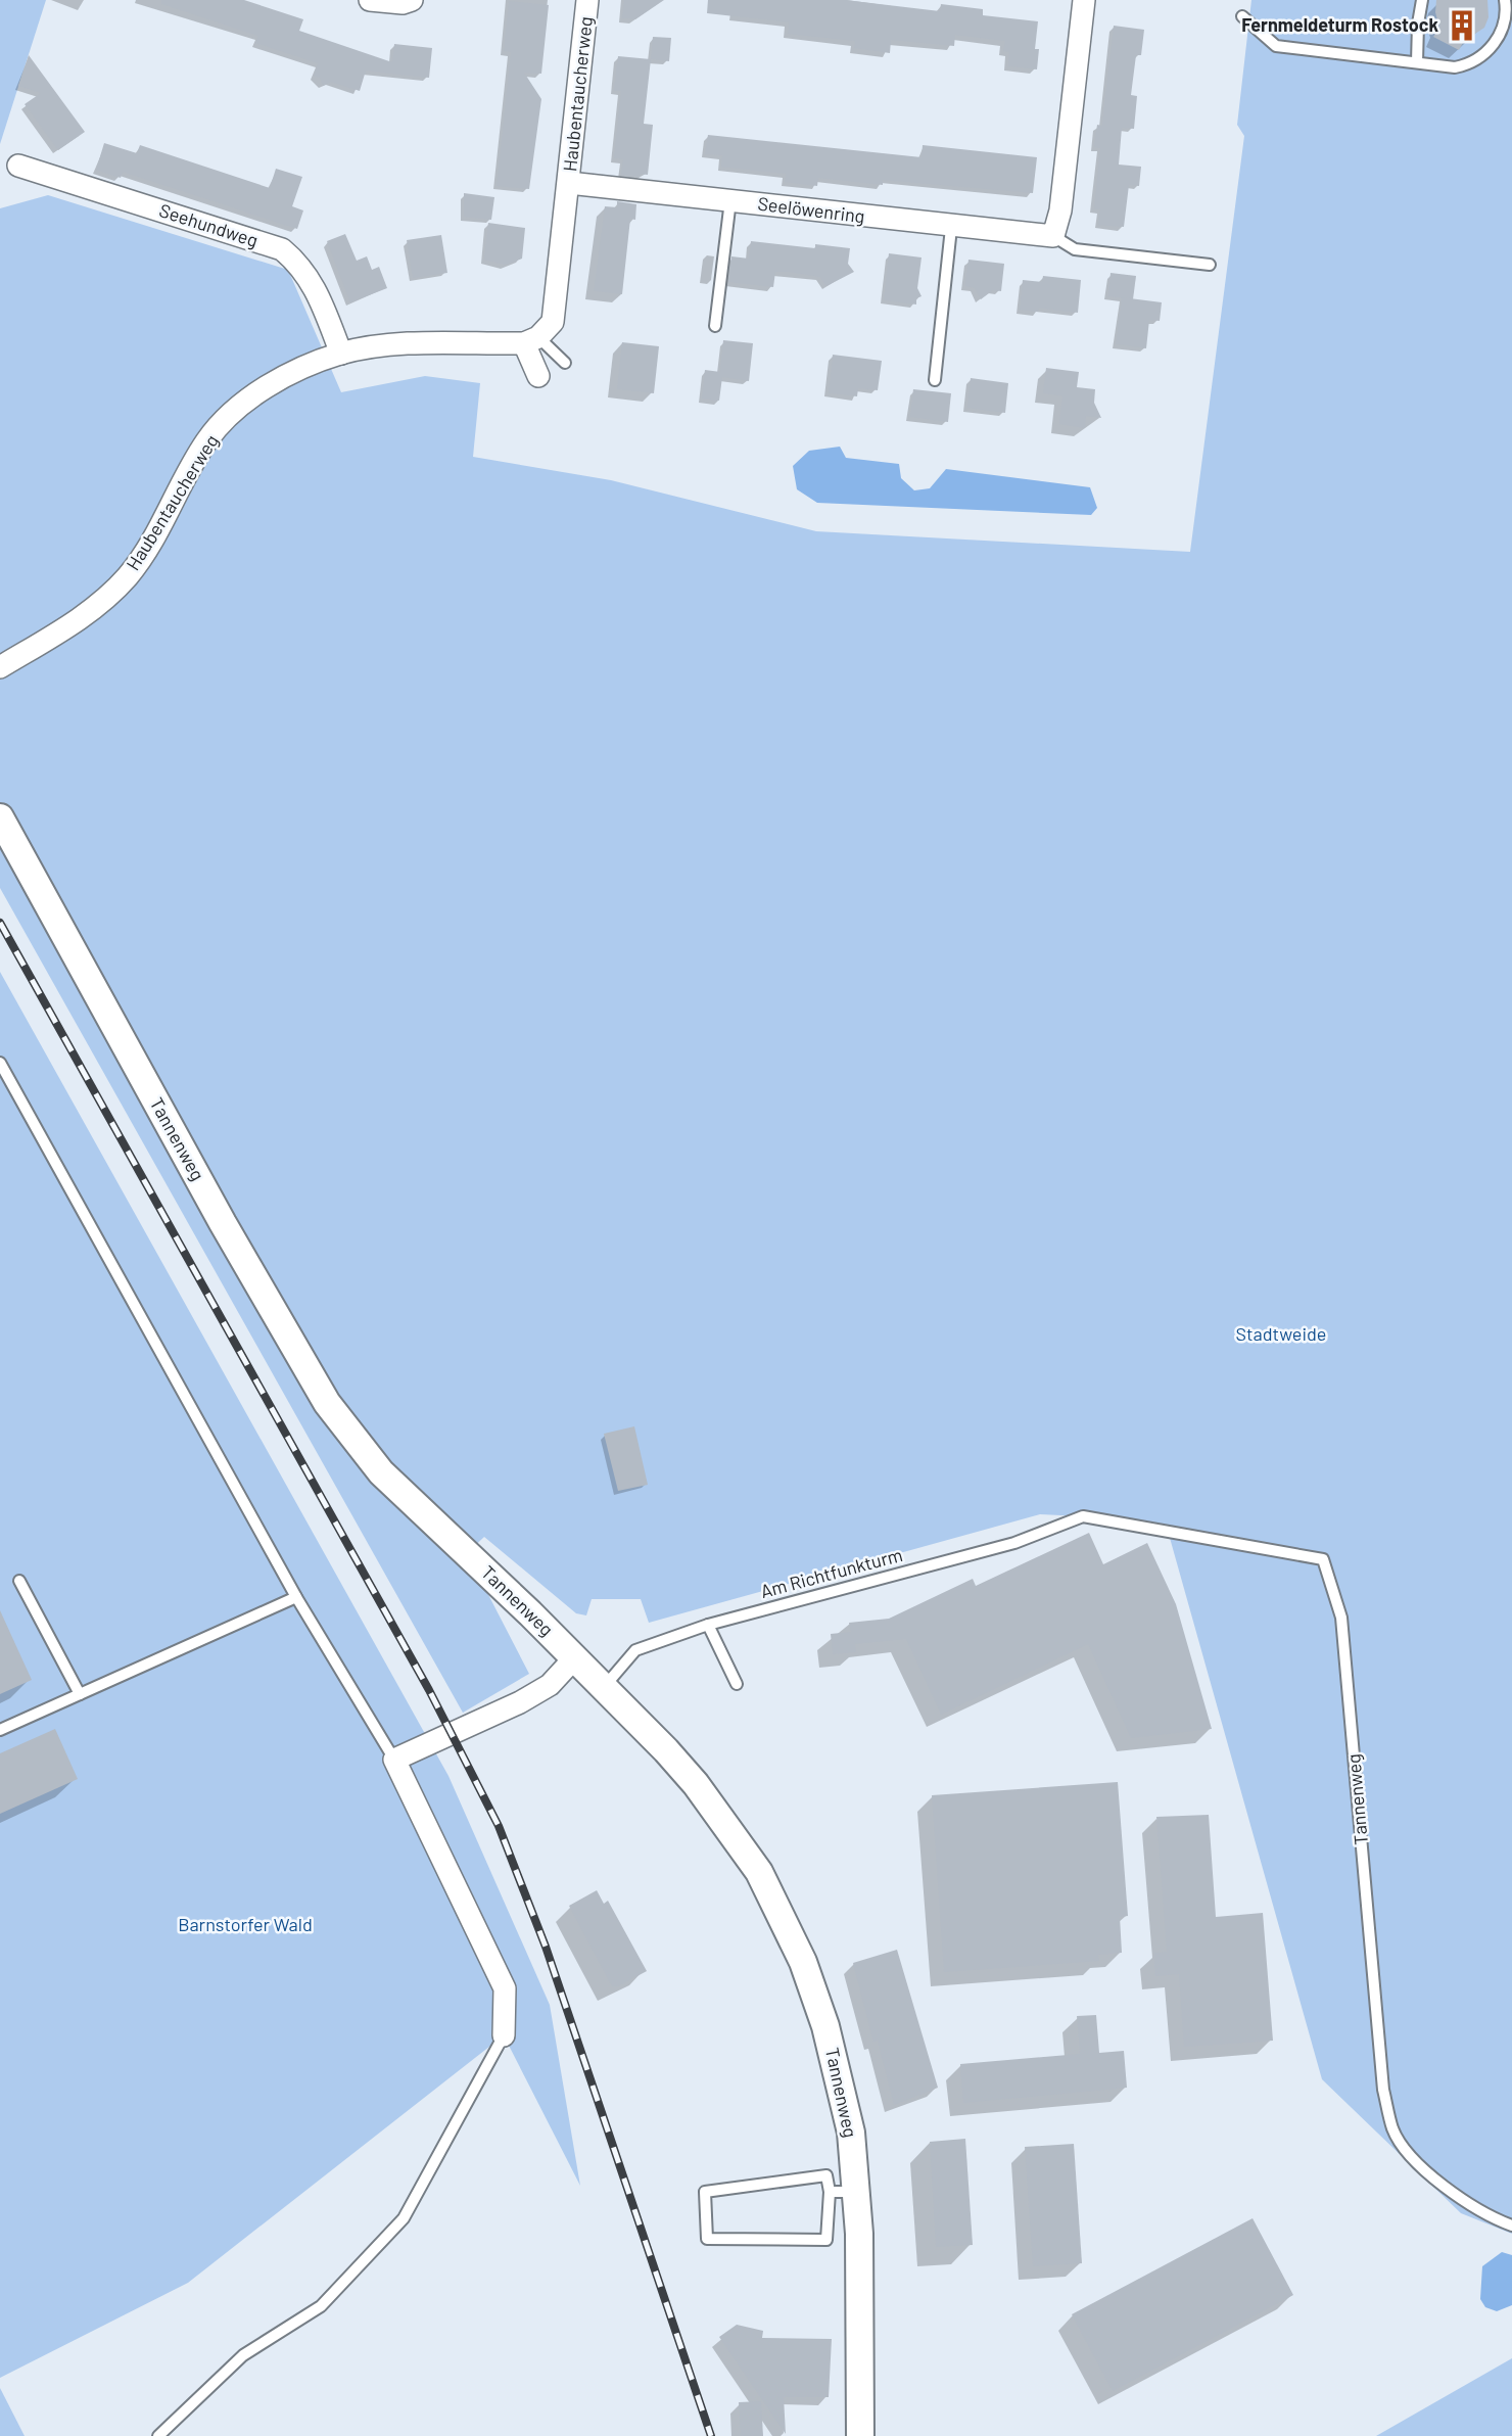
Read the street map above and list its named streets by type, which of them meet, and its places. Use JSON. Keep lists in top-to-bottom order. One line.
{"streets":{"street":["Haubentaucherweg","Seelöwenring","Seehundweg","Tannenweg"],"lane":["Am Richtfunkturm"]},"crossings":[["Haubentaucherweg","Seelöwenring"],["Haubentaucherweg","Seehundweg"],["Tannenweg","Am Richtfunkturm"]],"parks":["Stadtweide","Barnstorfer Wald"],"places":{"building":["Fernmeldeturm Rostock"]}}
